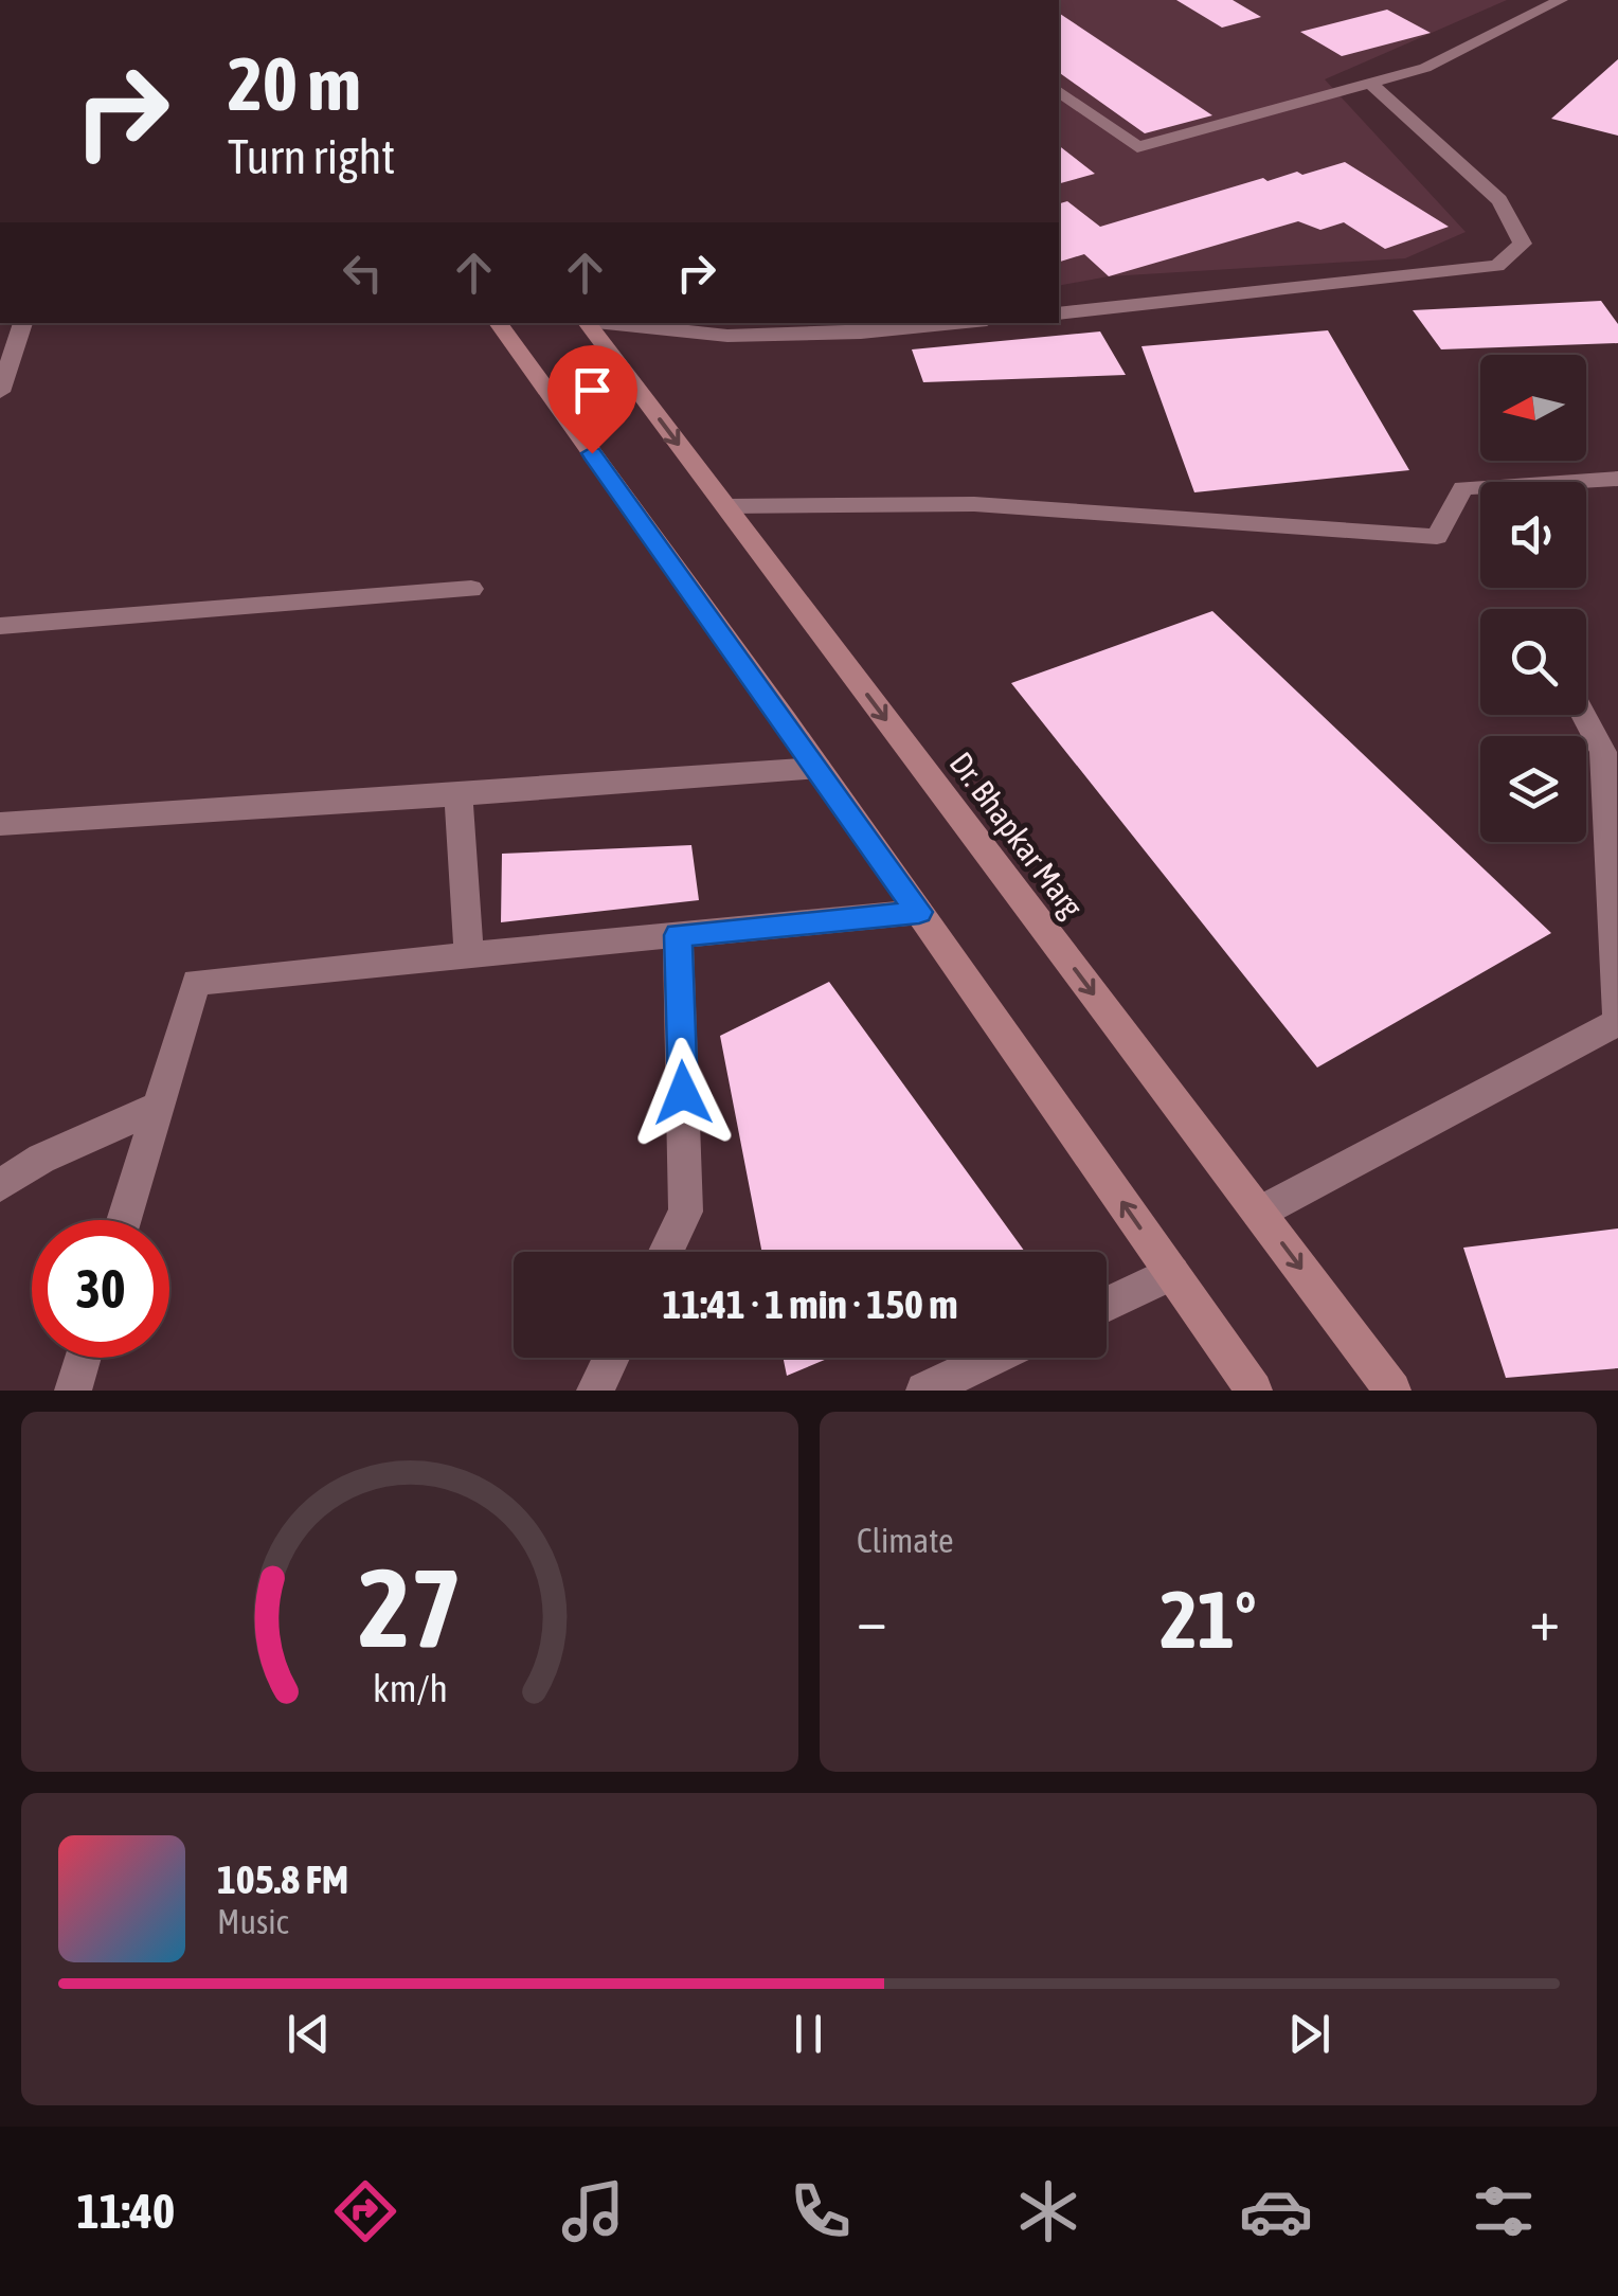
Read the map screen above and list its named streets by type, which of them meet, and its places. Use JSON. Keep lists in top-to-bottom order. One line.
{"streets":{"main road":["Dr. Bhapkar Marg"]},"north":"left","page":{"turn":["20 m","Turn right"],"limit":"30","trip":"11:41 · 1 min · 150 m","tile":"Climate","heat":["−","21°","+"],"song":["105.8 FM","Music"],"tabs":"11:40","gauge":["27","km/h"]}}
